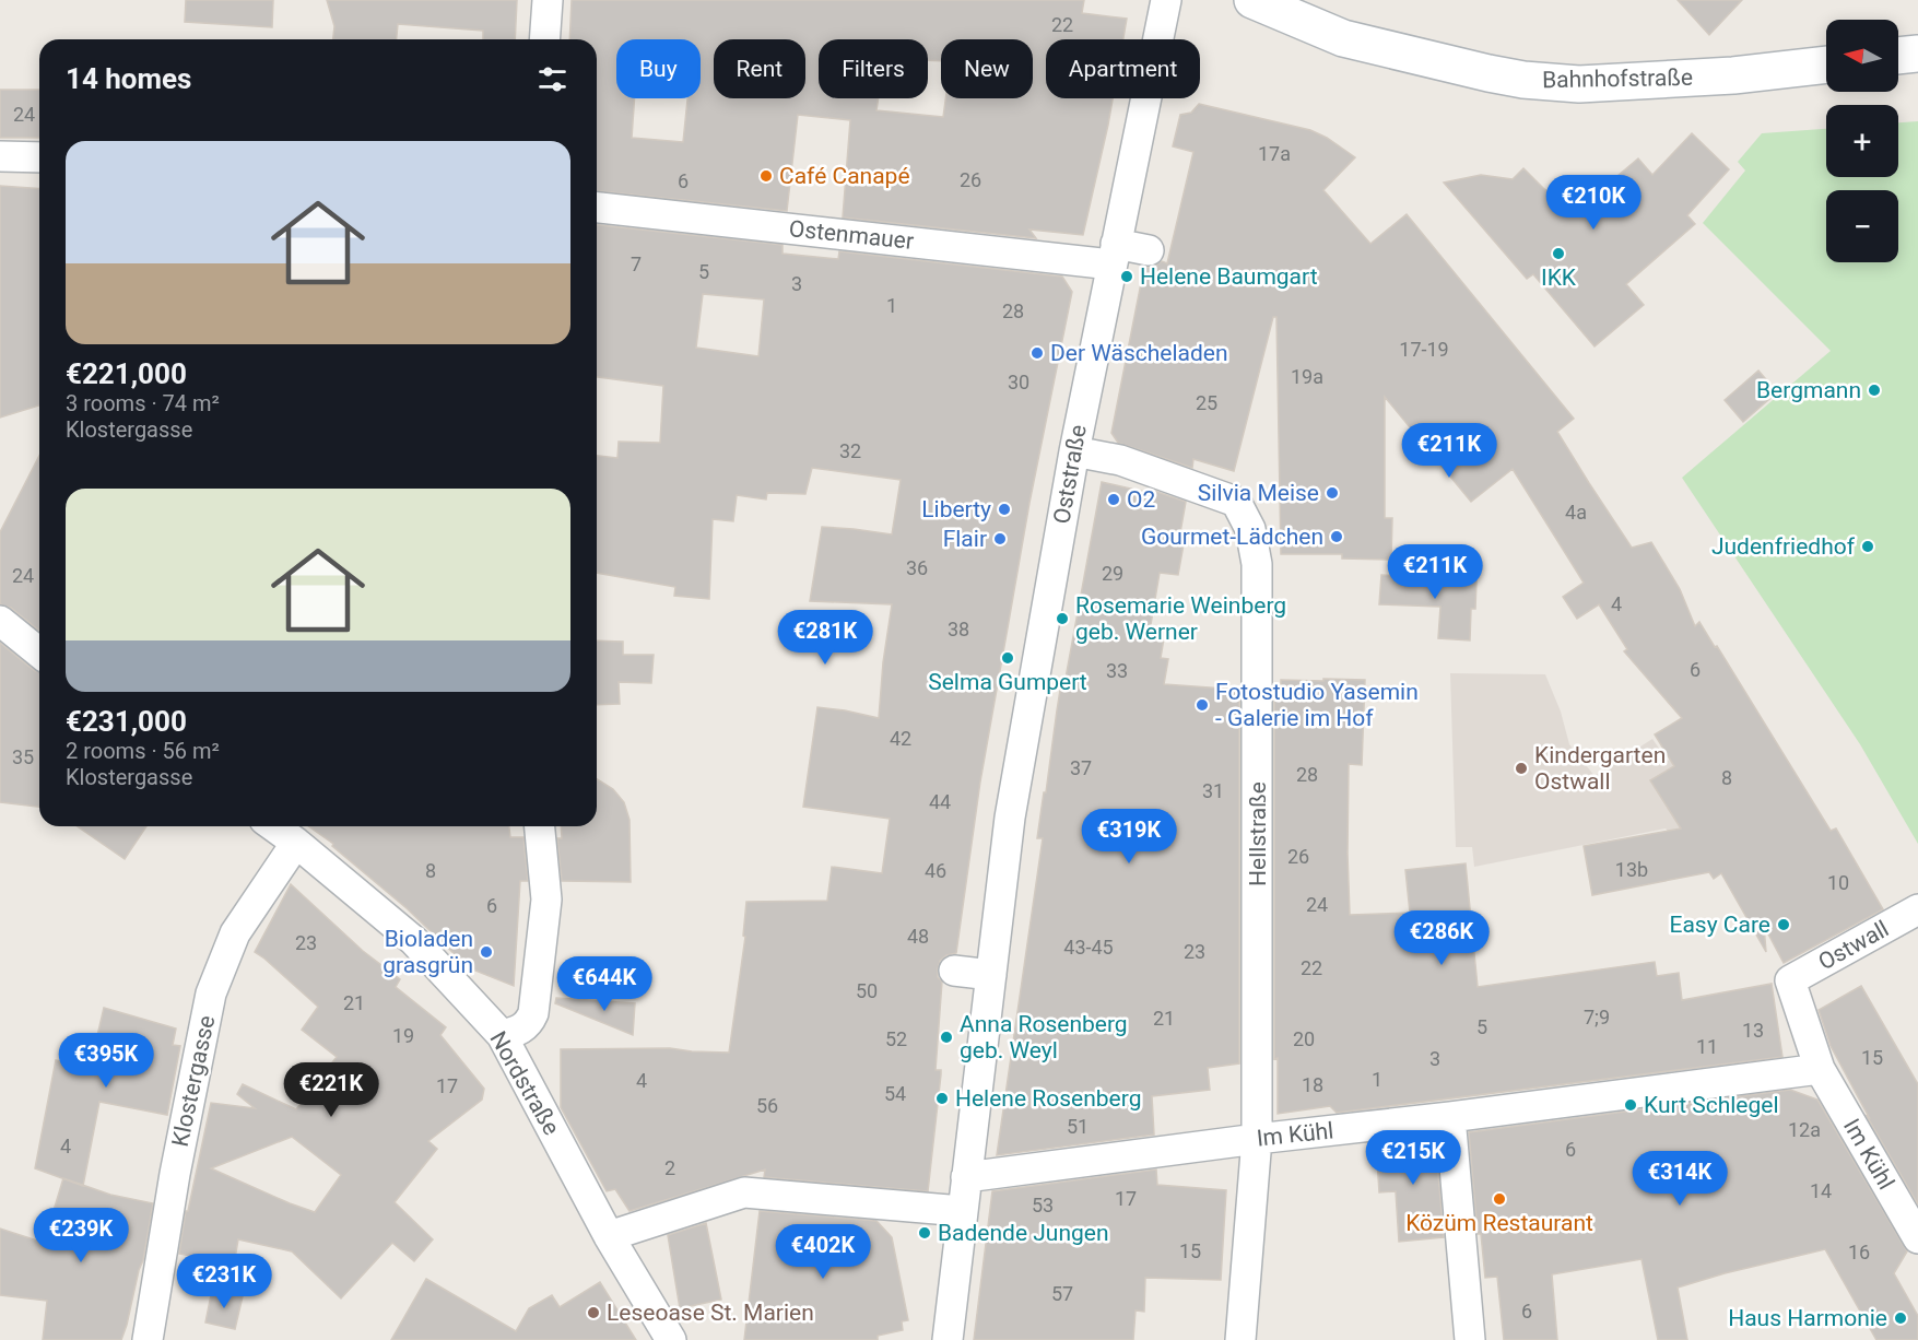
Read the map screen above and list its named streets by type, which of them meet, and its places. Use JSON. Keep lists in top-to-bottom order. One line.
{"streets":{"street":["Bahnhofstraße","Ostenmauer","Oststraße","Hellstraße","Ostwall","Klostergasse","Nordstraße","Im Kühl"]},"crossings":[["Ostenmauer","Oststraße"],["Oststraße","Hellstraße"],["Oststraße","Im Kühl"],["Hellstraße","Im Kühl"],["Ostwall","Im Kühl"],["Klostergasse","Nordstraße"]],"places":["Café Canapé","IKK","Helene Baumgart","Der Wäscheladen","Bergmann","Silvia Meise","O2","Liberty","Gourmet-Lädchen","Flair","Judenfriedhof","Rosemarie Weinberg geb. Werner","Selma Gumpert","Fotostudio Yasemin - Galerie im Hof","Kindergarten Ostwall","Easy Care","Bioladen grasgrün","Anna Rosenberg geb. Weyl","Helene Rosenberg","Kurt Schlegel","Közüm Restaurant","Badende Jungen","Leseoase St. Marien","Haus Harmonie"],"house_numbers":["22","24","17a","26","6","7","5","3","1","28","17-19","19a","30","25","32","4a","36","29","24","4","38","6","33","42","35","37","28","8","31","44","26","13b","8","46","10","24","6","48","23","43-45","23","22","50","21","7;9","21","5","13","19","52","20","11","15","3","1","4","18","17","54","56","51","12a","4","6","2","14","17","53","15","16","57","6"],"north":"left","page":{"map_buttons":["+","−"],"chip":["Buy","Rent","Filters","New","Apartment"],"heading":"14 homes","list":[{"name":"€221,000","note":"3 rooms · 74 m² · Klostergasse"},{"name":"€231,000","note":"2 rooms · 56 m² · Klostergasse"}],"price":["€210K","€211K","€211K","€281K","€319K","€286K","€644K","€395K","€221K","€215K","€314K","€239K","€402K","€231K"]}}
